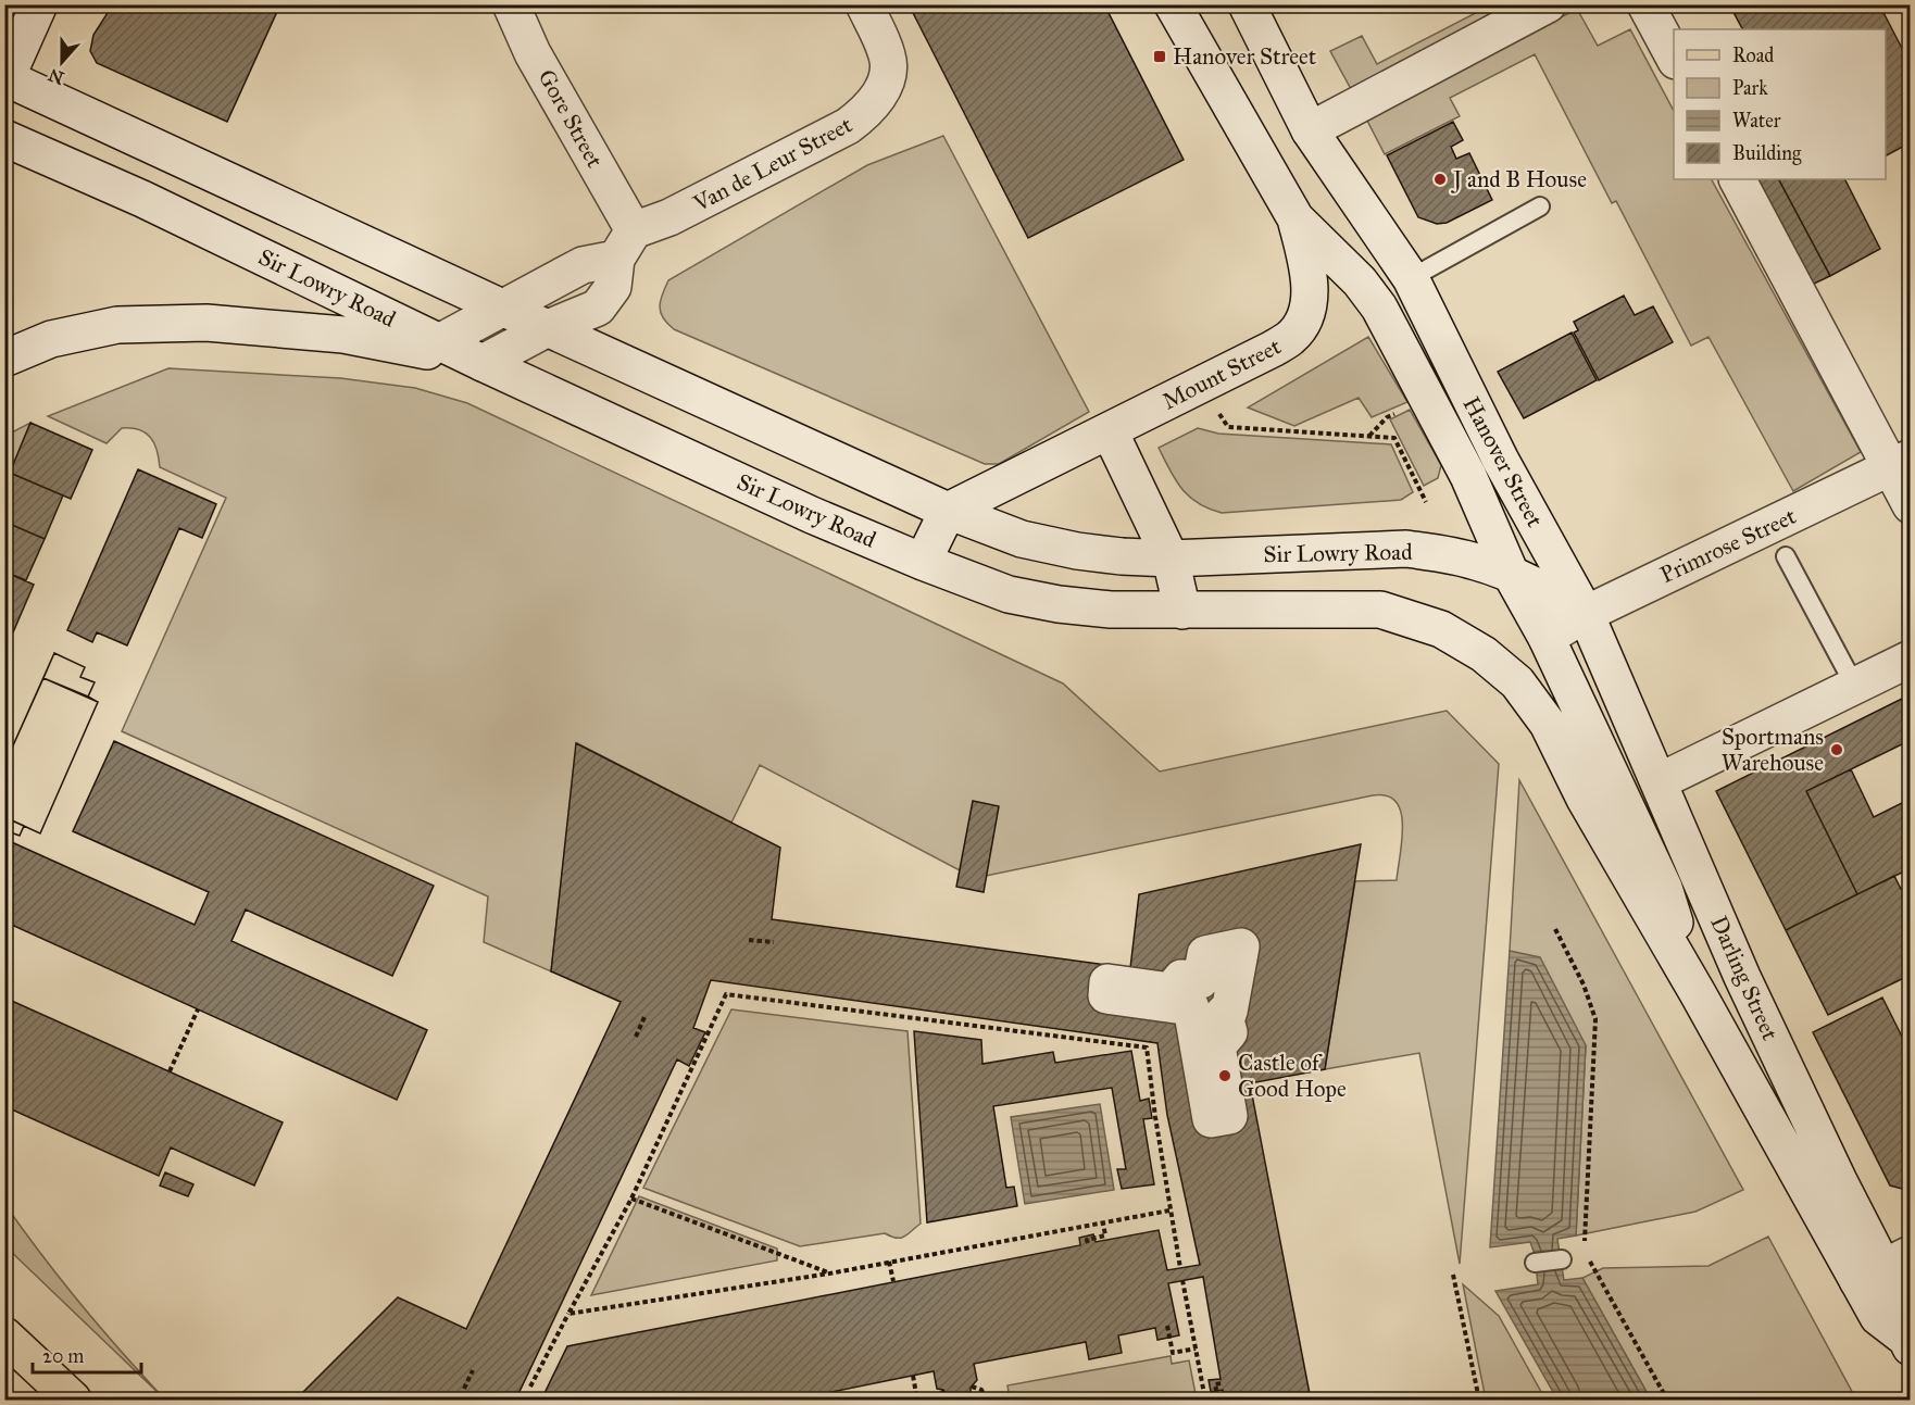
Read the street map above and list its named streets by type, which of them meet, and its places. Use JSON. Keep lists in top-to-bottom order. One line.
{"streets":{"main road":["Gore Street","Van de Leur Street","Sir Lowry Road","Mount Street","Hanover Street","Primrose Street","Darling Street"]},"crossings":[["Gore Street","Van de Leur Street"],["Van de Leur Street","Sir Lowry Road"],["Sir Lowry Road","Mount Street"],["Sir Lowry Road","Hanover Street"],["Sir Lowry Road","Primrose Street"],["Sir Lowry Road","Darling Street"],["Mount Street","Hanover Street"],["Hanover Street","Primrose Street"],["Hanover Street","Darling Street"],["Primrose Street","Darling Street"]],"places":{"transit":["Hanover Street"],"other":["J and B House","Sportmans Warehouse","Castle of Good Hope"]},"legend":["Road","Park","Water","Building"],"scale_bar":"20 m","north":"bottom"}
